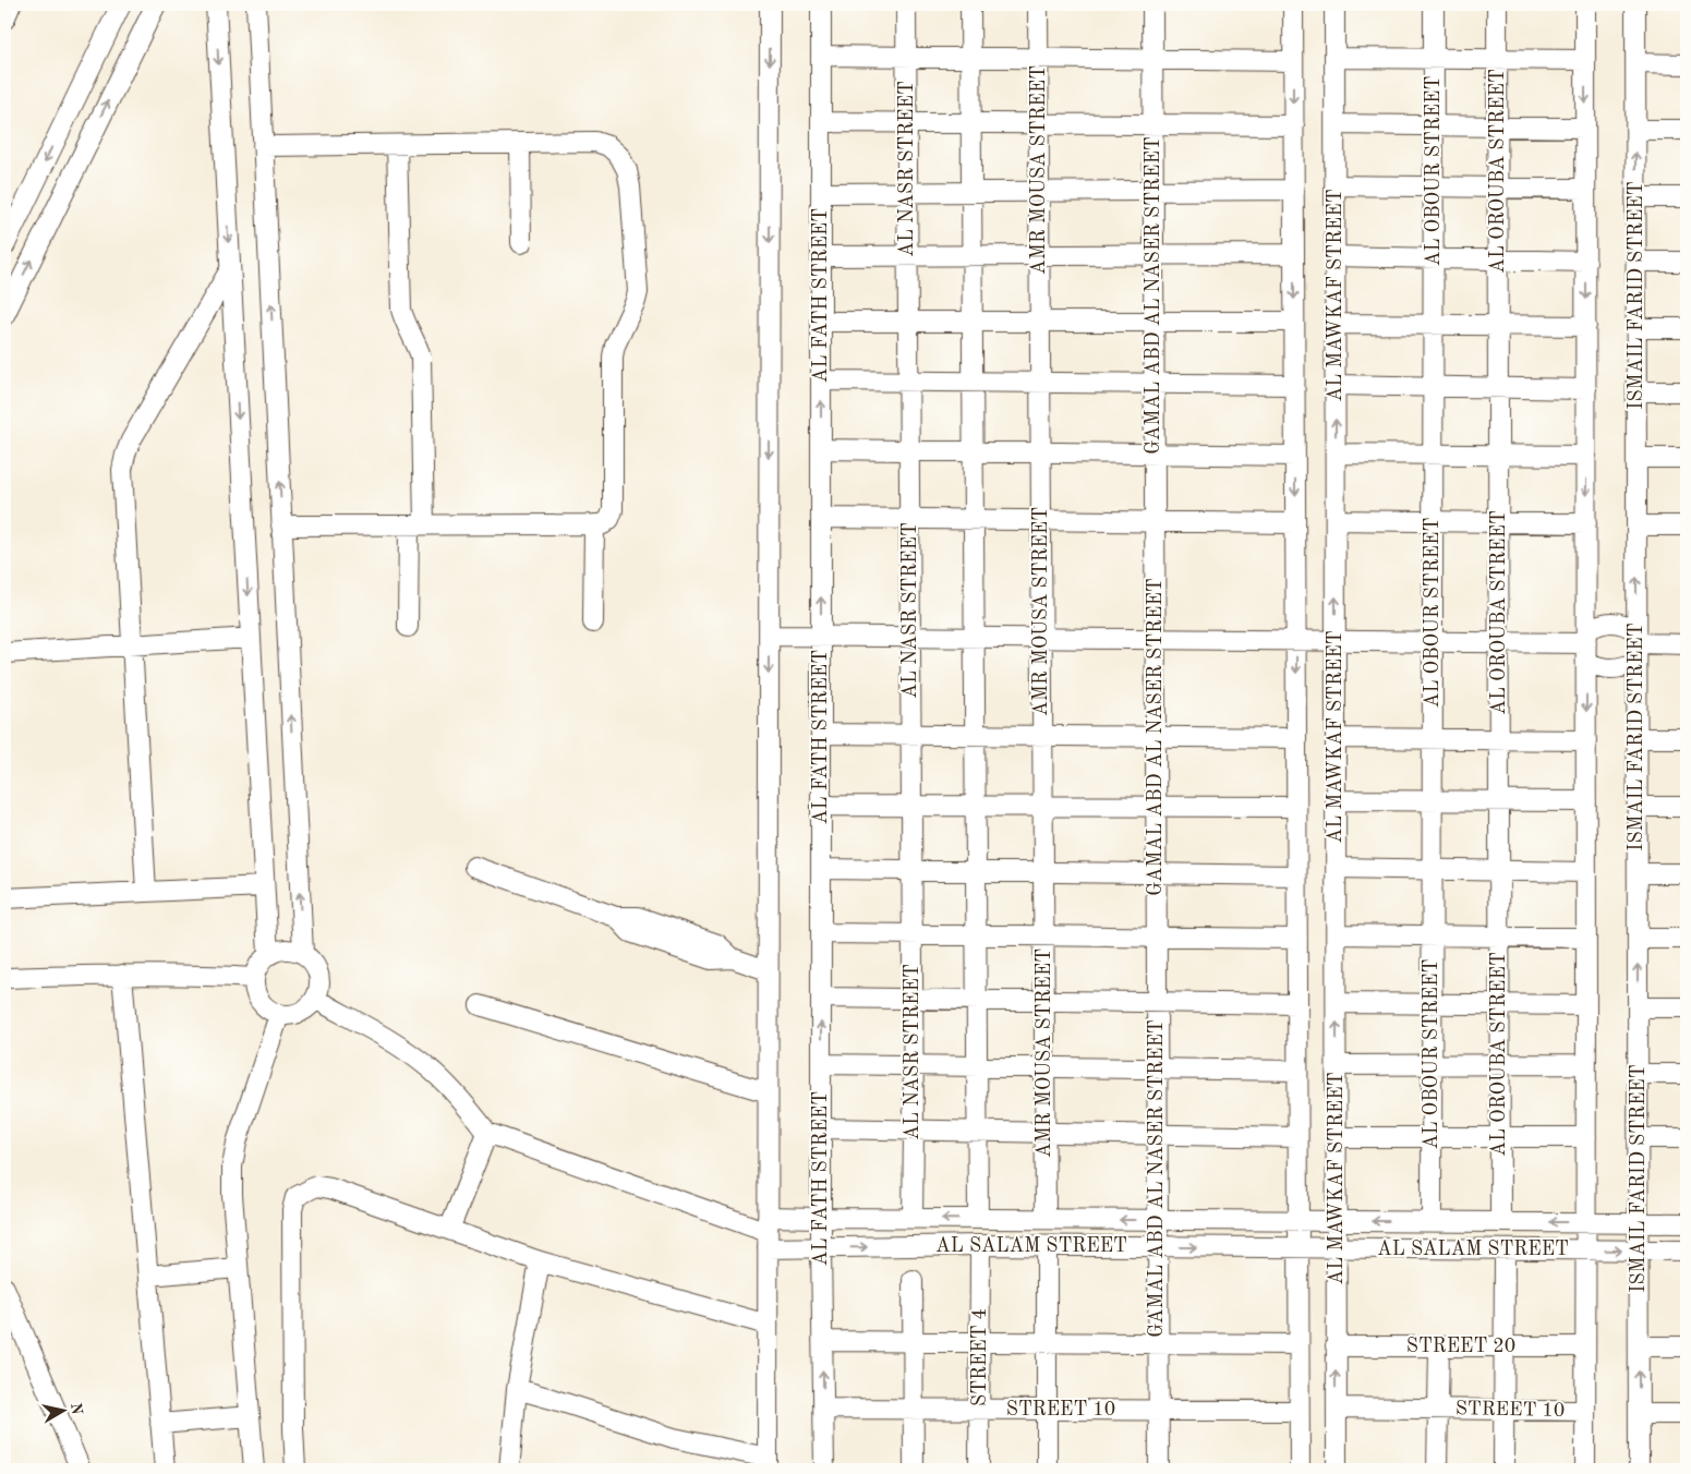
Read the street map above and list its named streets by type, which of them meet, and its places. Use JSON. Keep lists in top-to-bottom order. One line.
{"streets":{"street":["AL NASR STREET","AMR MOUSA STREET","AL OBOUR STREET","AL OROUBA STREET","AL FATH STREET","GAMAL ABD AL NASER STREET","AL MAWKAF STREET","ISMAIL FARID STREET","AL SALAM STREET","STREET 20","STREET 4","STREET 10"]},"crossings":[["AL NASR STREET","AL SALAM STREET"],["AMR MOUSA STREET","AL SALAM STREET"],["AL OBOUR STREET","AL SALAM STREET"],["AL OROUBA STREET","AL SALAM STREET"],["AL FATH STREET","AL SALAM STREET"],["AL FATH STREET","STREET 10"],["GAMAL ABD AL NASER STREET","AL SALAM STREET"],["GAMAL ABD AL NASER STREET","STREET 10"],["AL MAWKAF STREET","AL SALAM STREET"],["AL MAWKAF STREET","STREET 20"],["AL MAWKAF STREET","STREET 10"],["ISMAIL FARID STREET","AL SALAM STREET"],["AL SALAM STREET","STREET 4"],["STREET 4","STREET 10"]],"north":"right"}
